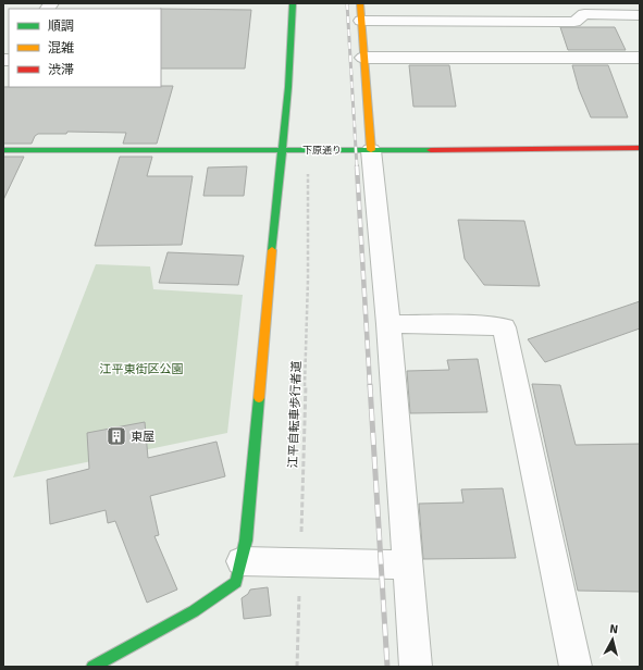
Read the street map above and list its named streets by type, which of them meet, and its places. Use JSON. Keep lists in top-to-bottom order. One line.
{"streets":{"street":["下原通り"],"path":["江平自転車歩行者道"]},"parks":["江平東街区公園"],"places":{"building":["東屋"]},"legend":["順調","混雑","渋滞"],"north":"top"}
